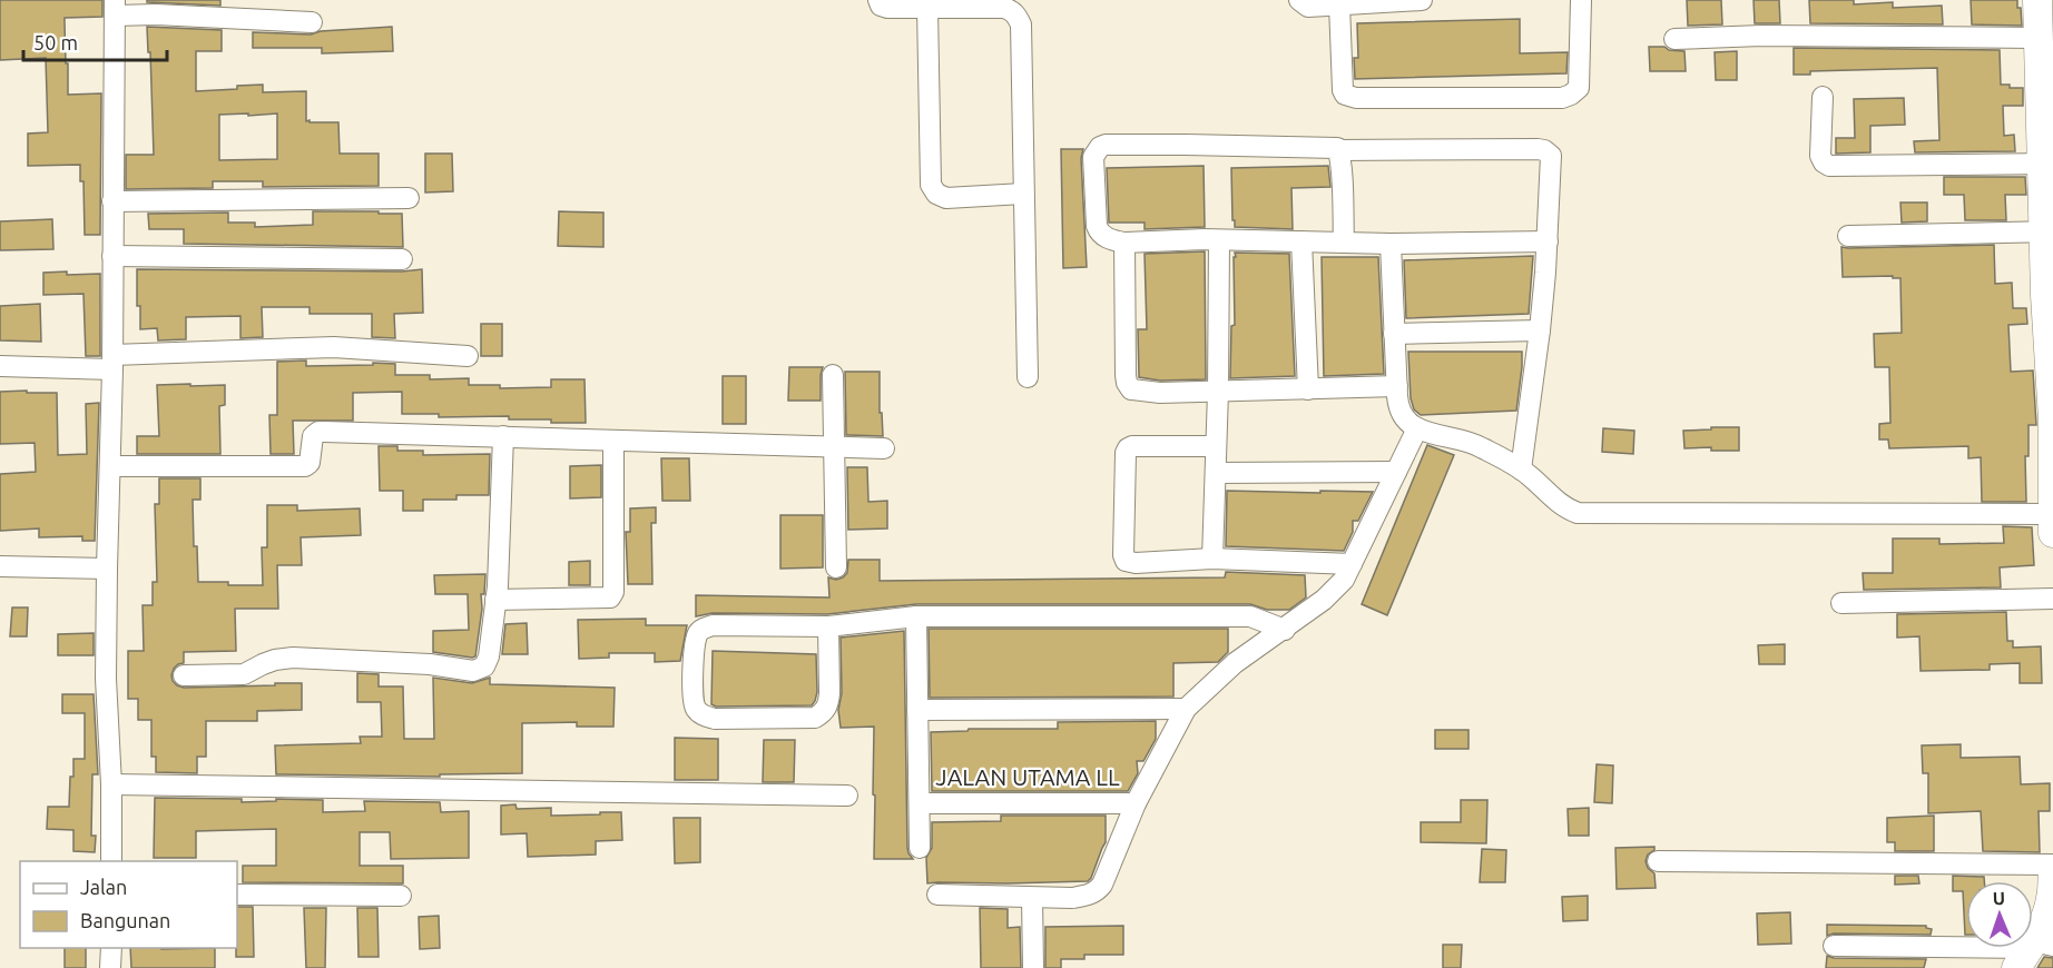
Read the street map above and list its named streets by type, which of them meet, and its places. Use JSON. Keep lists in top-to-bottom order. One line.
{"streets":{"street":["JALAN UTAMA LL"]},"legend":["Jalan","Bangunan"],"scale_bar":"50 m","north":"top"}
